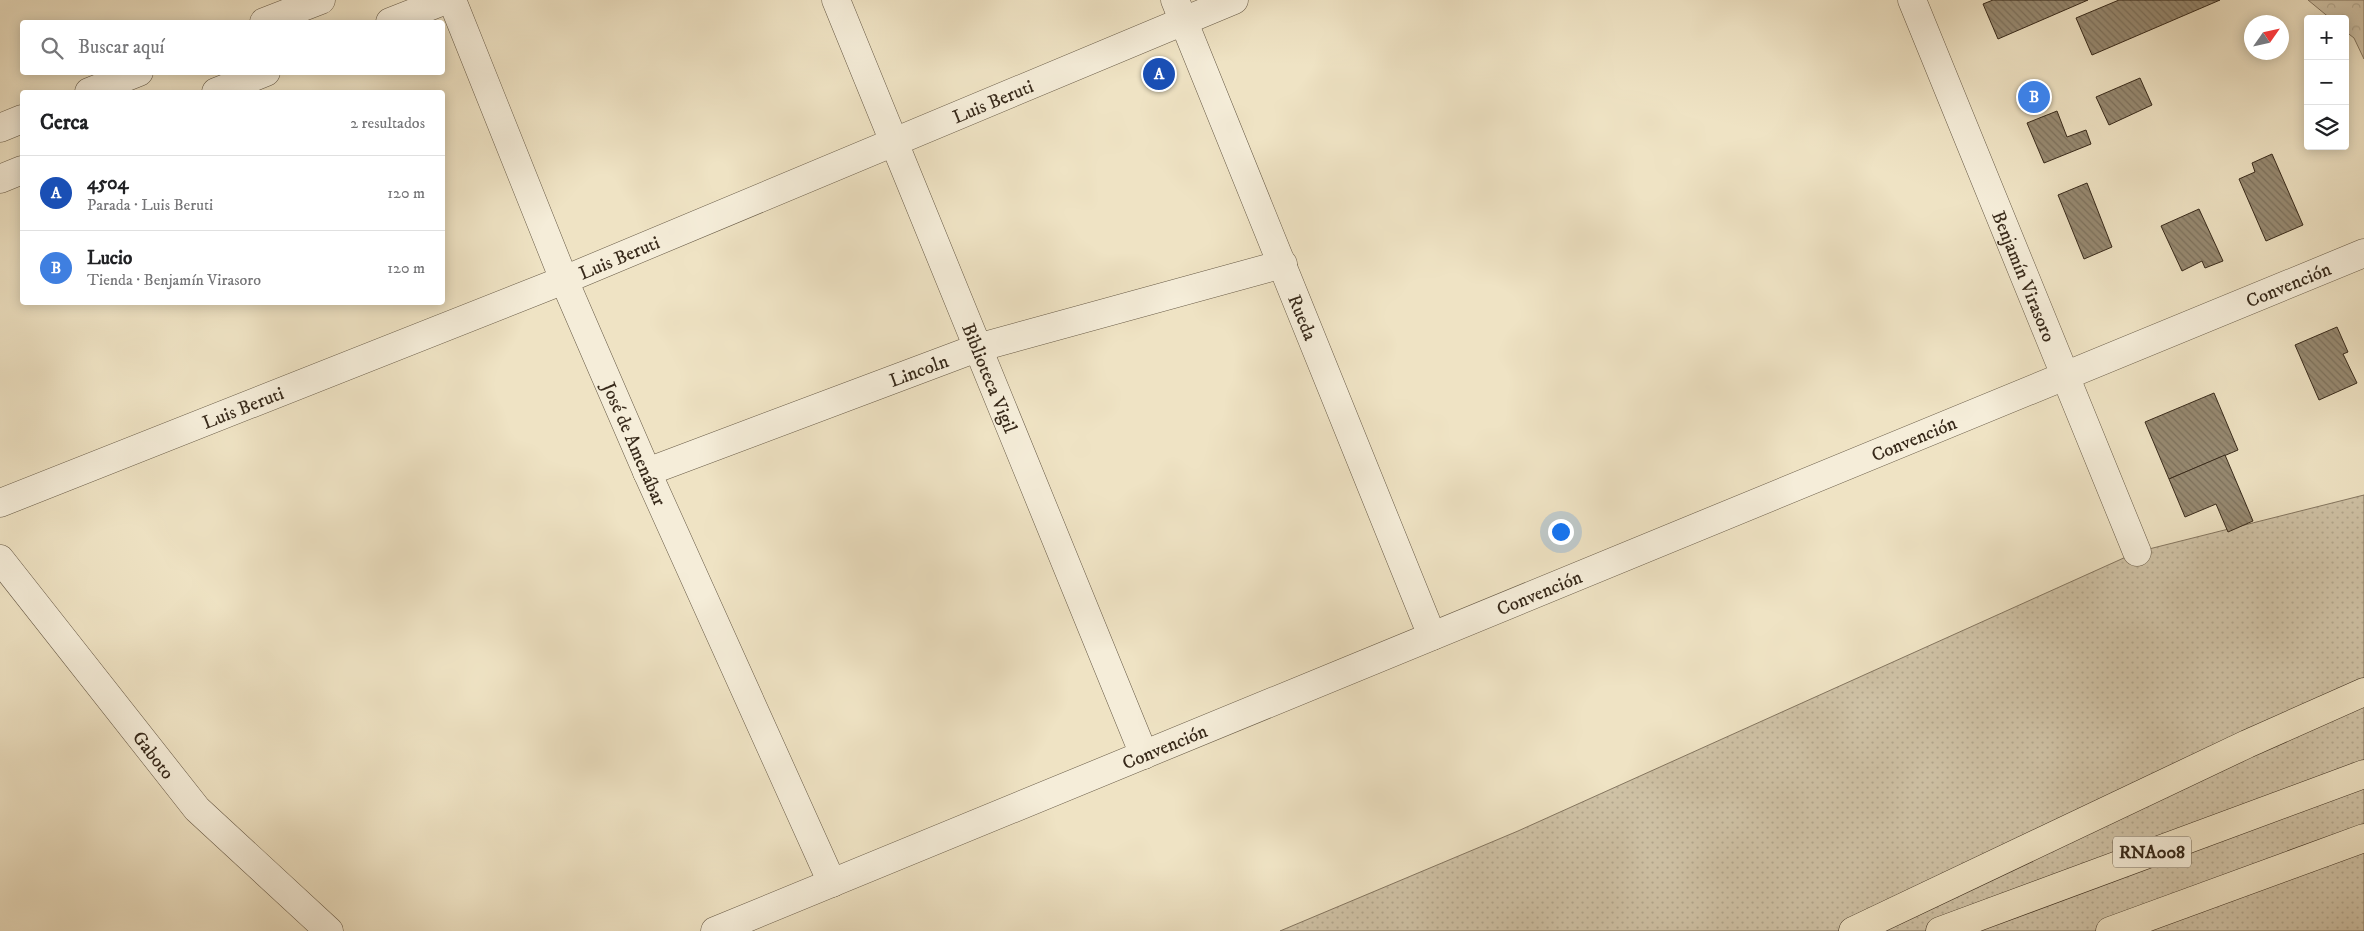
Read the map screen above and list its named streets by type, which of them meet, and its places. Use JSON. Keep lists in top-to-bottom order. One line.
{"streets":{"highway":["RNA008"],"street":["Luis Beruti","Benjamín Virasoro","Convención","Rueda","Lincoln","Biblioteca Vigil","José de Amenábar","Gaboto"]},"crossings":[["Luis Beruti","Rueda"],["Luis Beruti","Biblioteca Vigil"],["Luis Beruti","José de Amenábar"],["Benjamín Virasoro","Convención"],["Convención","Rueda"],["Convención","Biblioteca Vigil"],["Convención","José de Amenábar"],["Rueda","Lincoln"],["Lincoln","Biblioteca Vigil"],["Lincoln","José de Amenábar"]],"north":"top right","page":{"map_buttons":["+","−"],"search":"Buscar aquí","pins":["A","B"],"heading":["Cerca","2 resultados"],"list":[{"mark":"A","name":"4504","note":"Parada · Luis Beruti","value":"120 m"},{"mark":"B","name":"Lucio","note":"Tienda · Benjamín Virasoro","value":"120 m"}]}}
